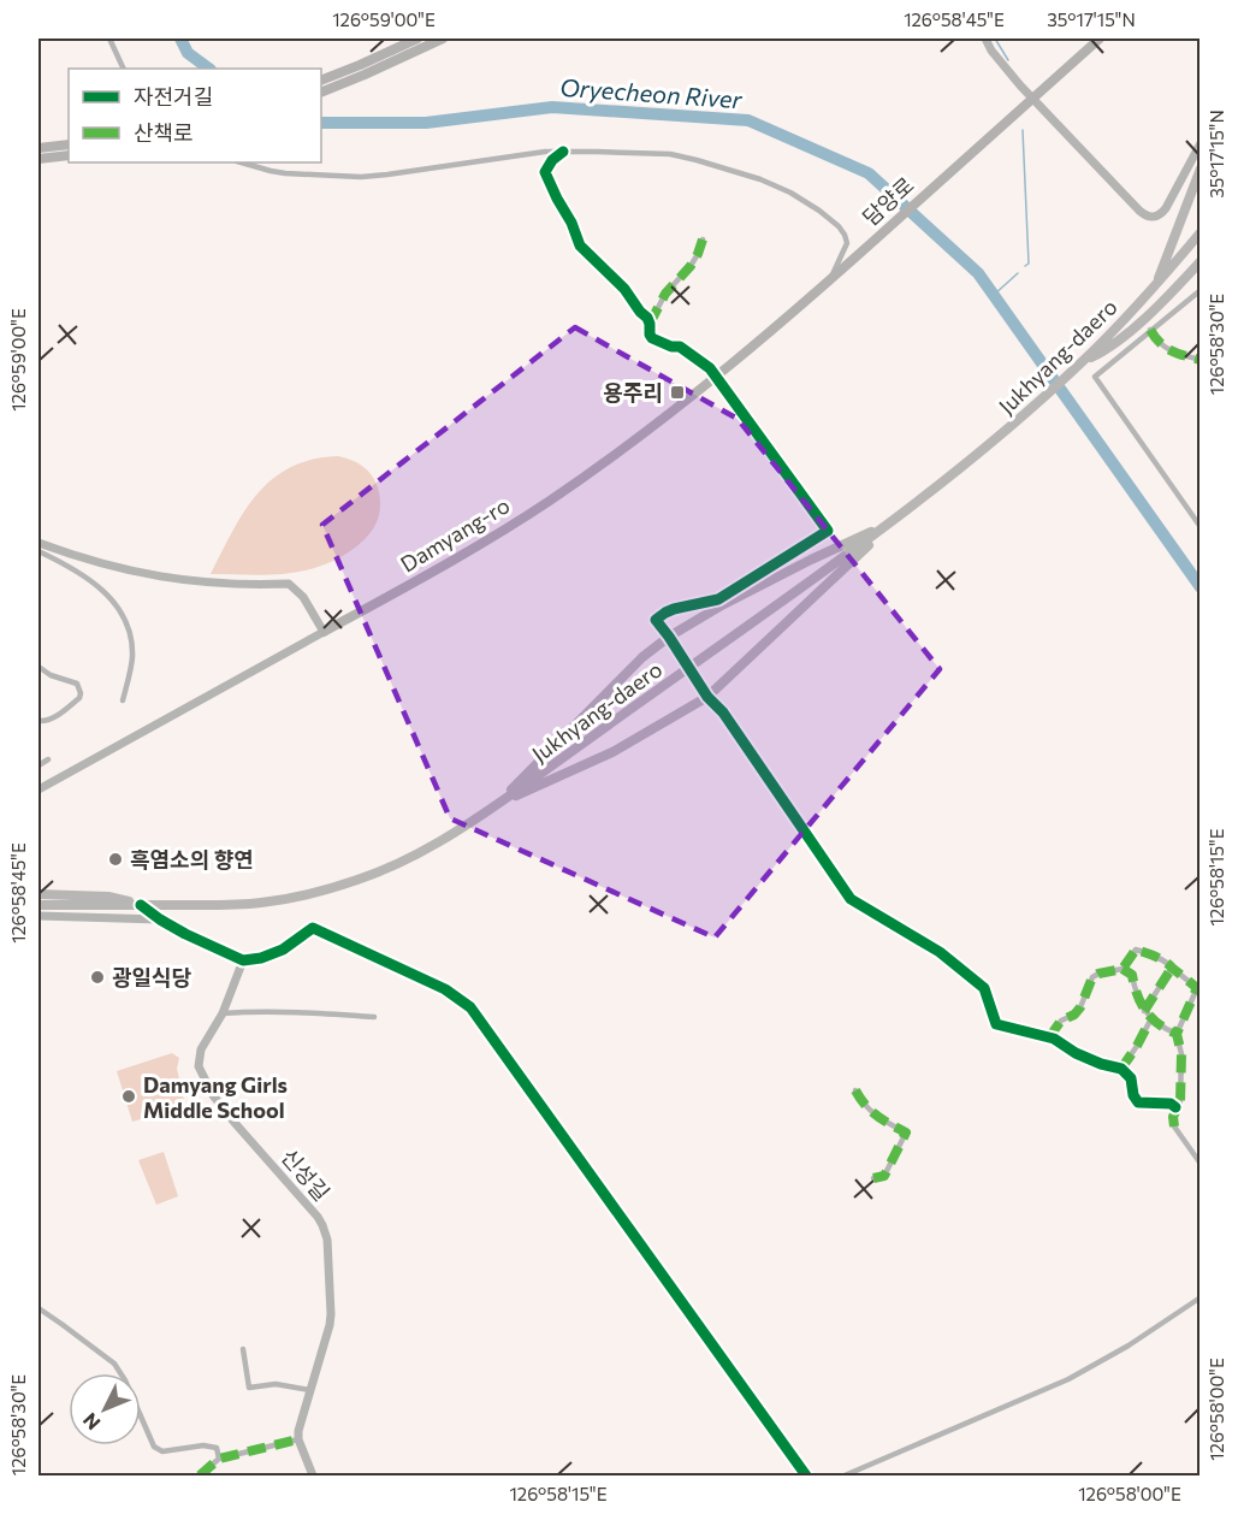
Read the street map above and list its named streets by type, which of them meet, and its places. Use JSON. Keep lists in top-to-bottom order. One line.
{"streets":{"highway":["담양로","Damyang-ro"],"main road":["Jukhyang-daero"],"street":["신성길"]},"crossings":[["담양로","Damyang-ro"]],"water":["Oryecheon River"],"places":{"transit":["용주리"],"other":["흑염소의 향연","광일식당","Damyang Girls Middle School"]},"legend":["자전거길","산책로"],"north":"bottom left","coordinates":["126°59'00\"E","126°58'45\"E","35°17'15\"N","126°58'30\"E","126°58'15\"E","126°58'00\"E"]}
